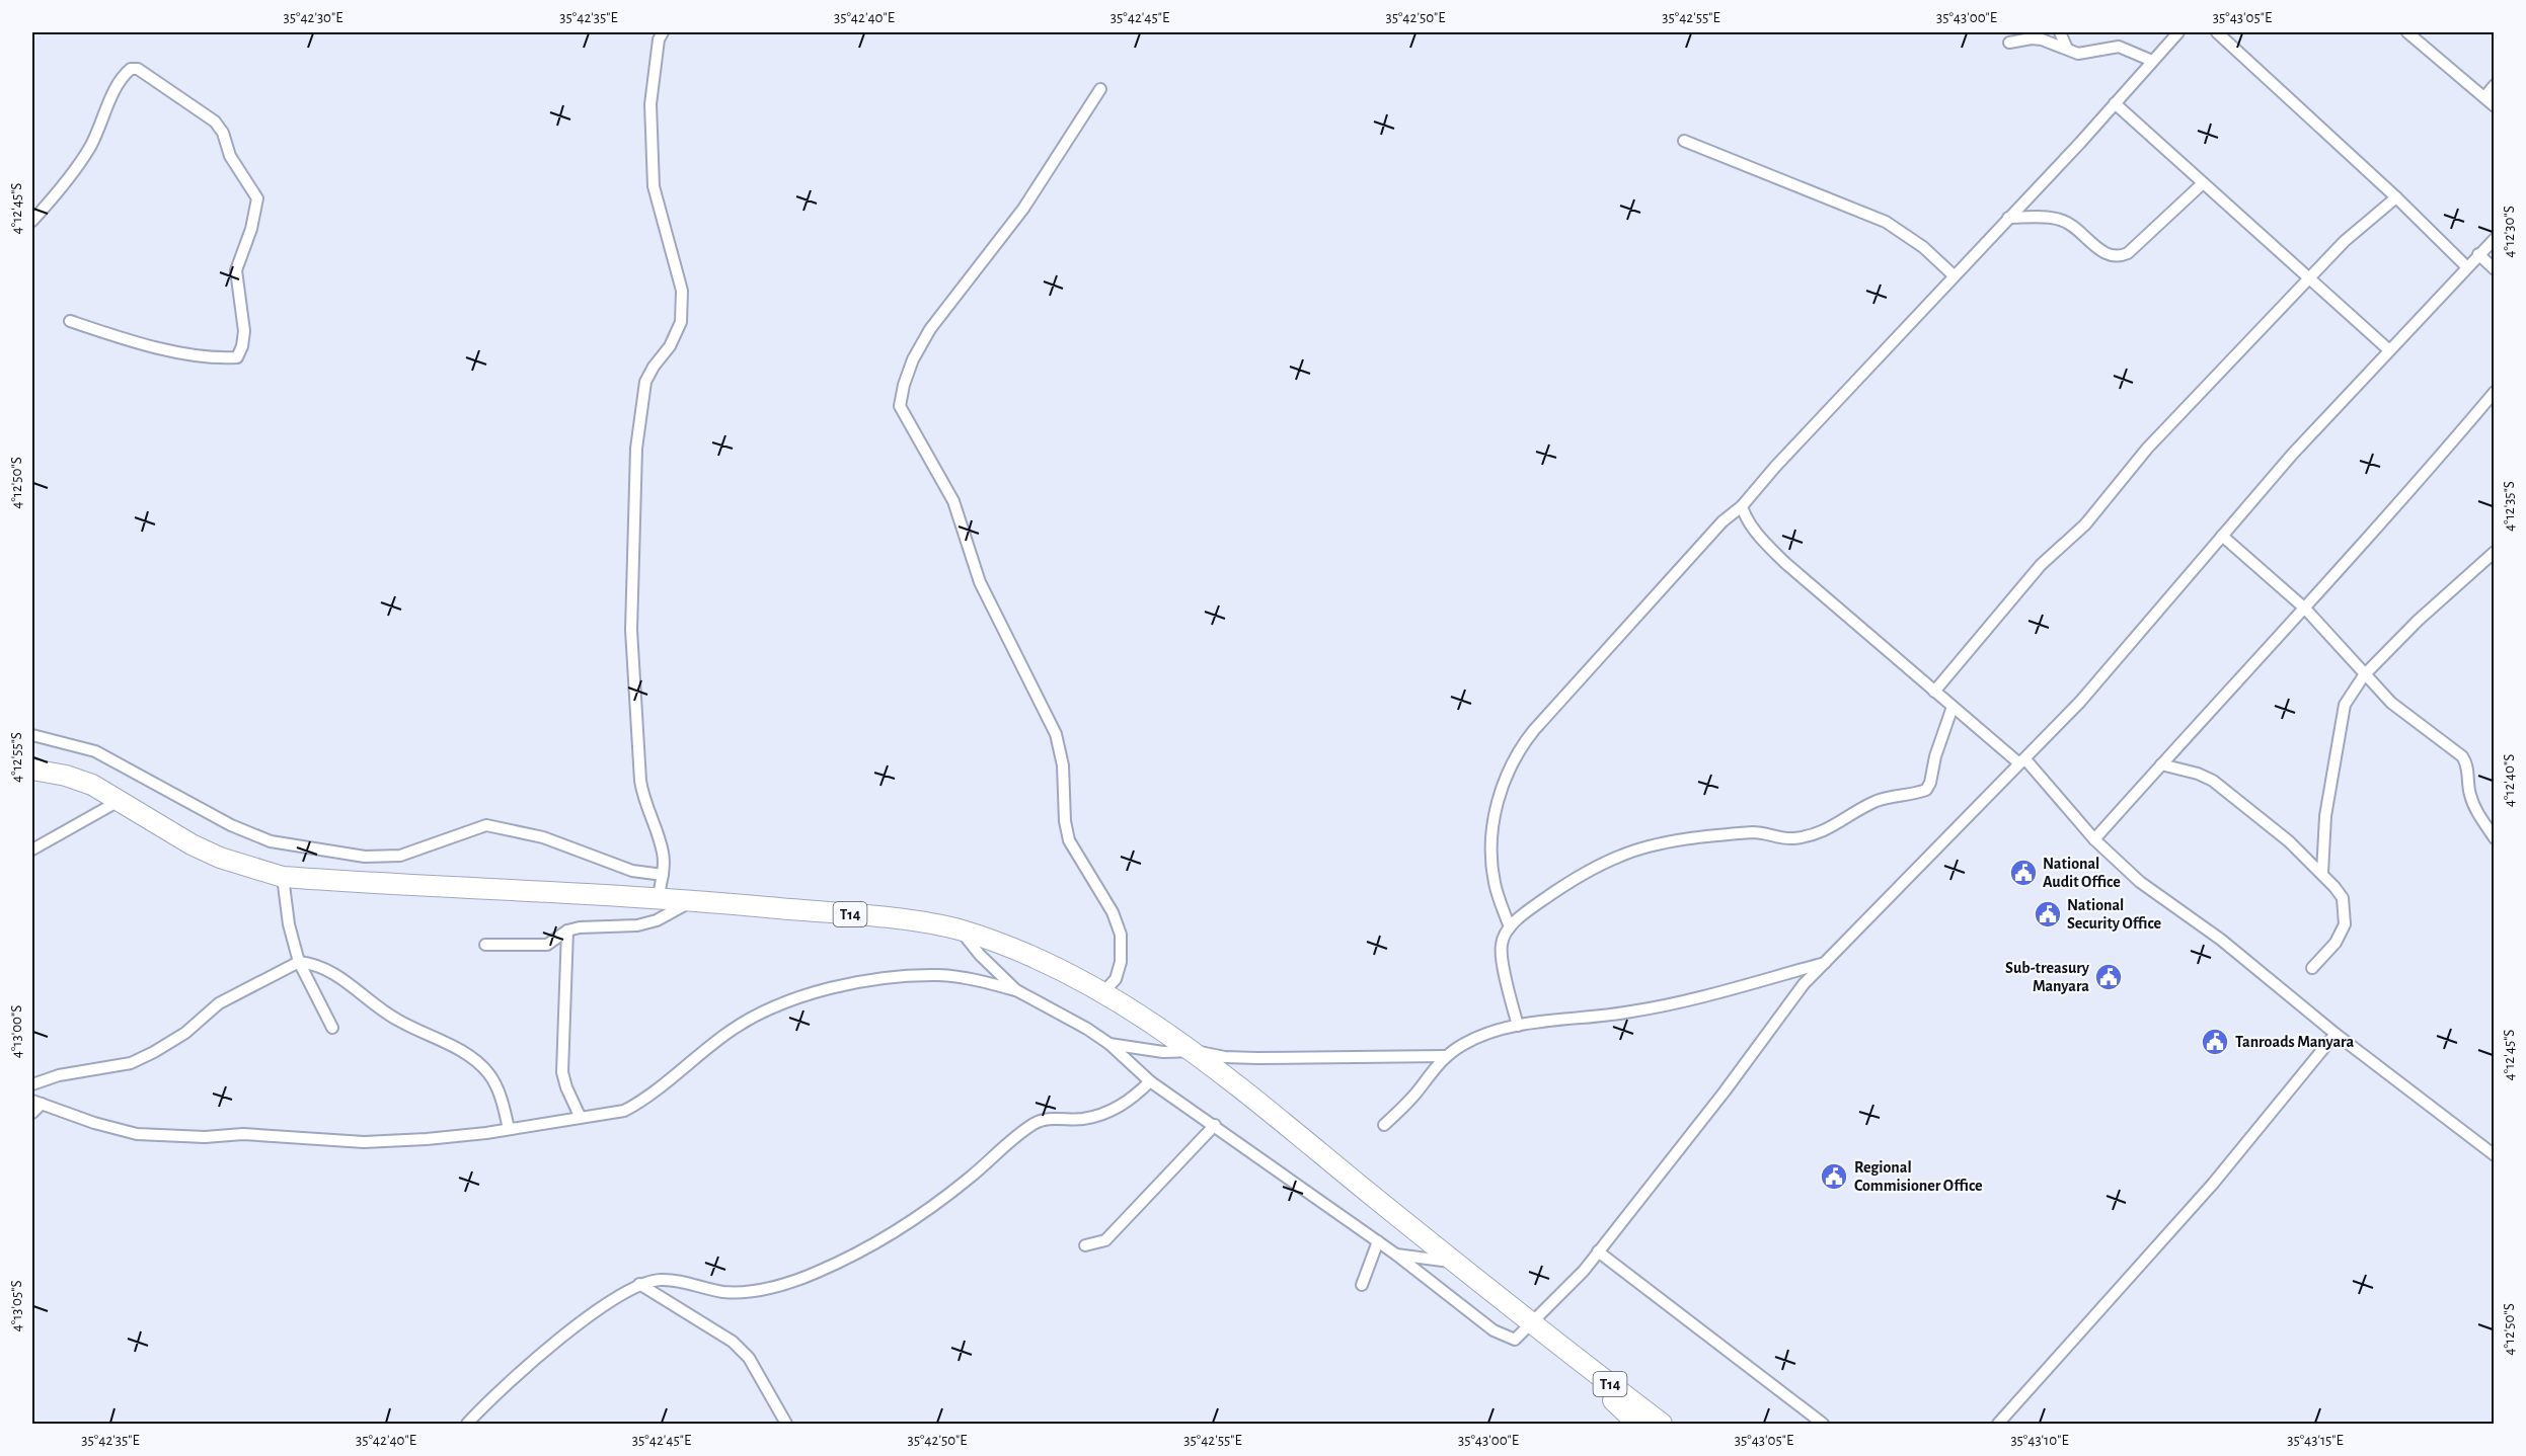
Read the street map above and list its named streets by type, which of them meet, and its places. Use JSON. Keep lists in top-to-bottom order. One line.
{"streets":{"highway":["T14"]},"places":{"public building":["National Audit Office","National Security Office","Sub-treasury Manyara","Tanroads Manyara","Regional Commisioner Office"]},"coordinates":["35°42'30\"E","35°42'35\"E","35°42'40\"E","35°42'45\"E","35°42'50\"E","35°42'55\"E","35°43'00\"E","35°43'05\"E","4°12'45\"S","4°12'30\"S","4°12'50\"S","4°12'35\"S","4°12'55\"S","4°12'40\"S","4°13'00\"S","4°13'05\"S","35°43'10\"E","35°43'15\"E"]}
